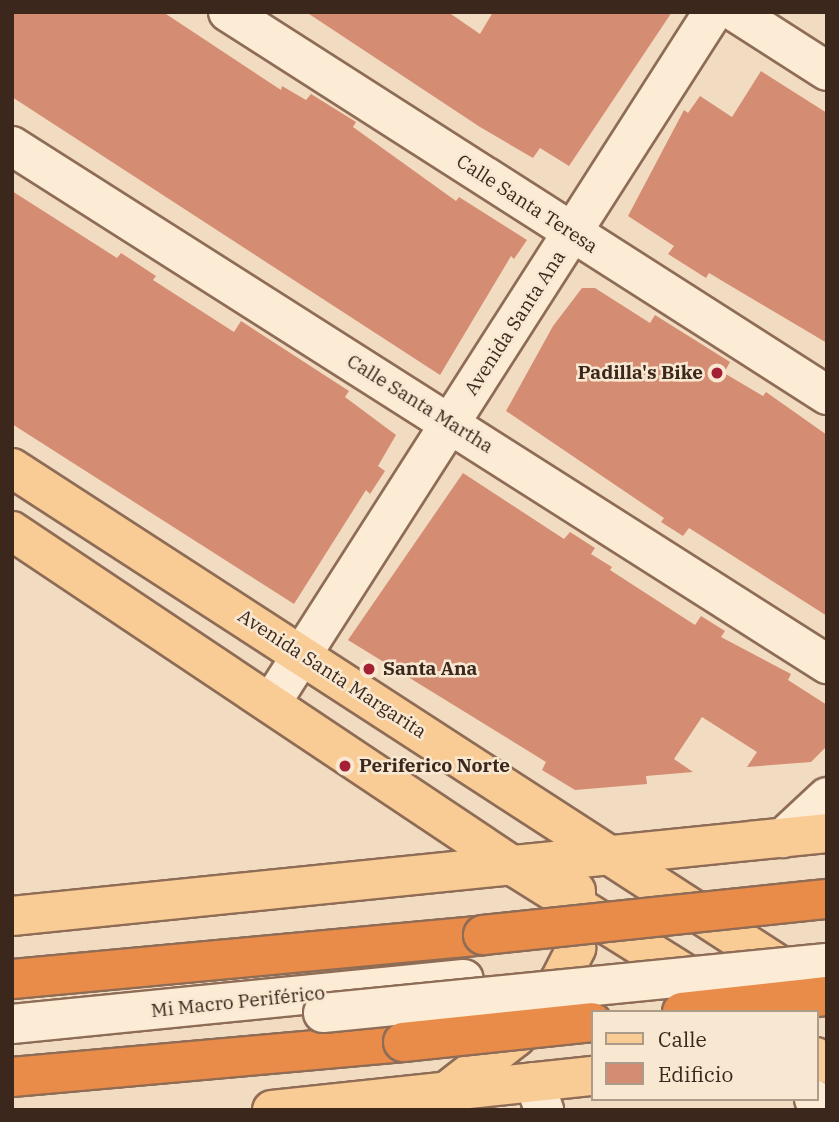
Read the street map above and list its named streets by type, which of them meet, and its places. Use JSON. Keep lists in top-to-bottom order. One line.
{"streets":{"main road":["Avenida Santa Margarita"],"street":["Calle Santa Teresa","Avenida Santa Ana","Calle Santa Martha","Mi Macro Periférico"]},"crossings":[["Calle Santa Teresa","Avenida Santa Ana"],["Avenida Santa Ana","Calle Santa Martha"],["Avenida Santa Ana","Avenida Santa Margarita"]],"places":["Padilla's Bike","Santa Ana","Periferico Norte"],"legend":["Calle","Edificio"]}
